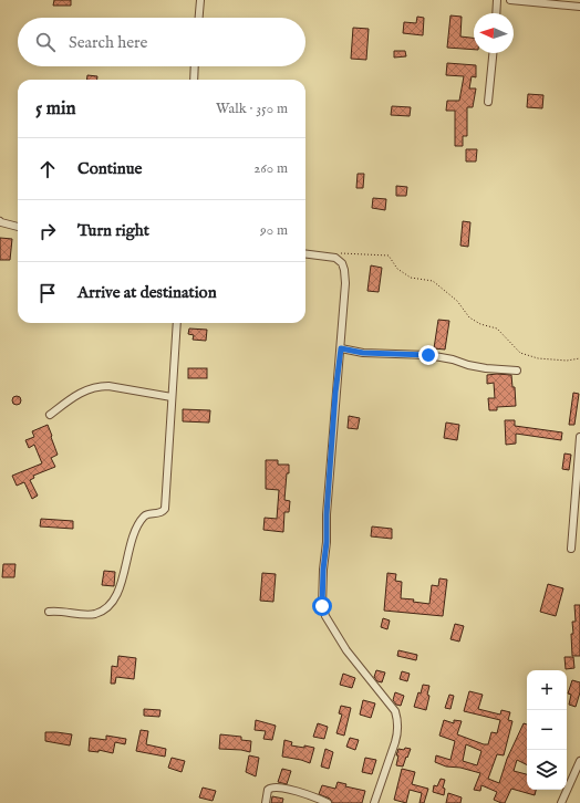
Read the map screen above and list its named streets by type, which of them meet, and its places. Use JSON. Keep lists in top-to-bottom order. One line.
{"north":"left","page":{"search":"Search here","heading":["5 min","Walk · 350 m"],"list":[["Continue","260 m"],["Turn right","90 m"],"Arrive at destination"],"map_buttons":["+","−"]}}
